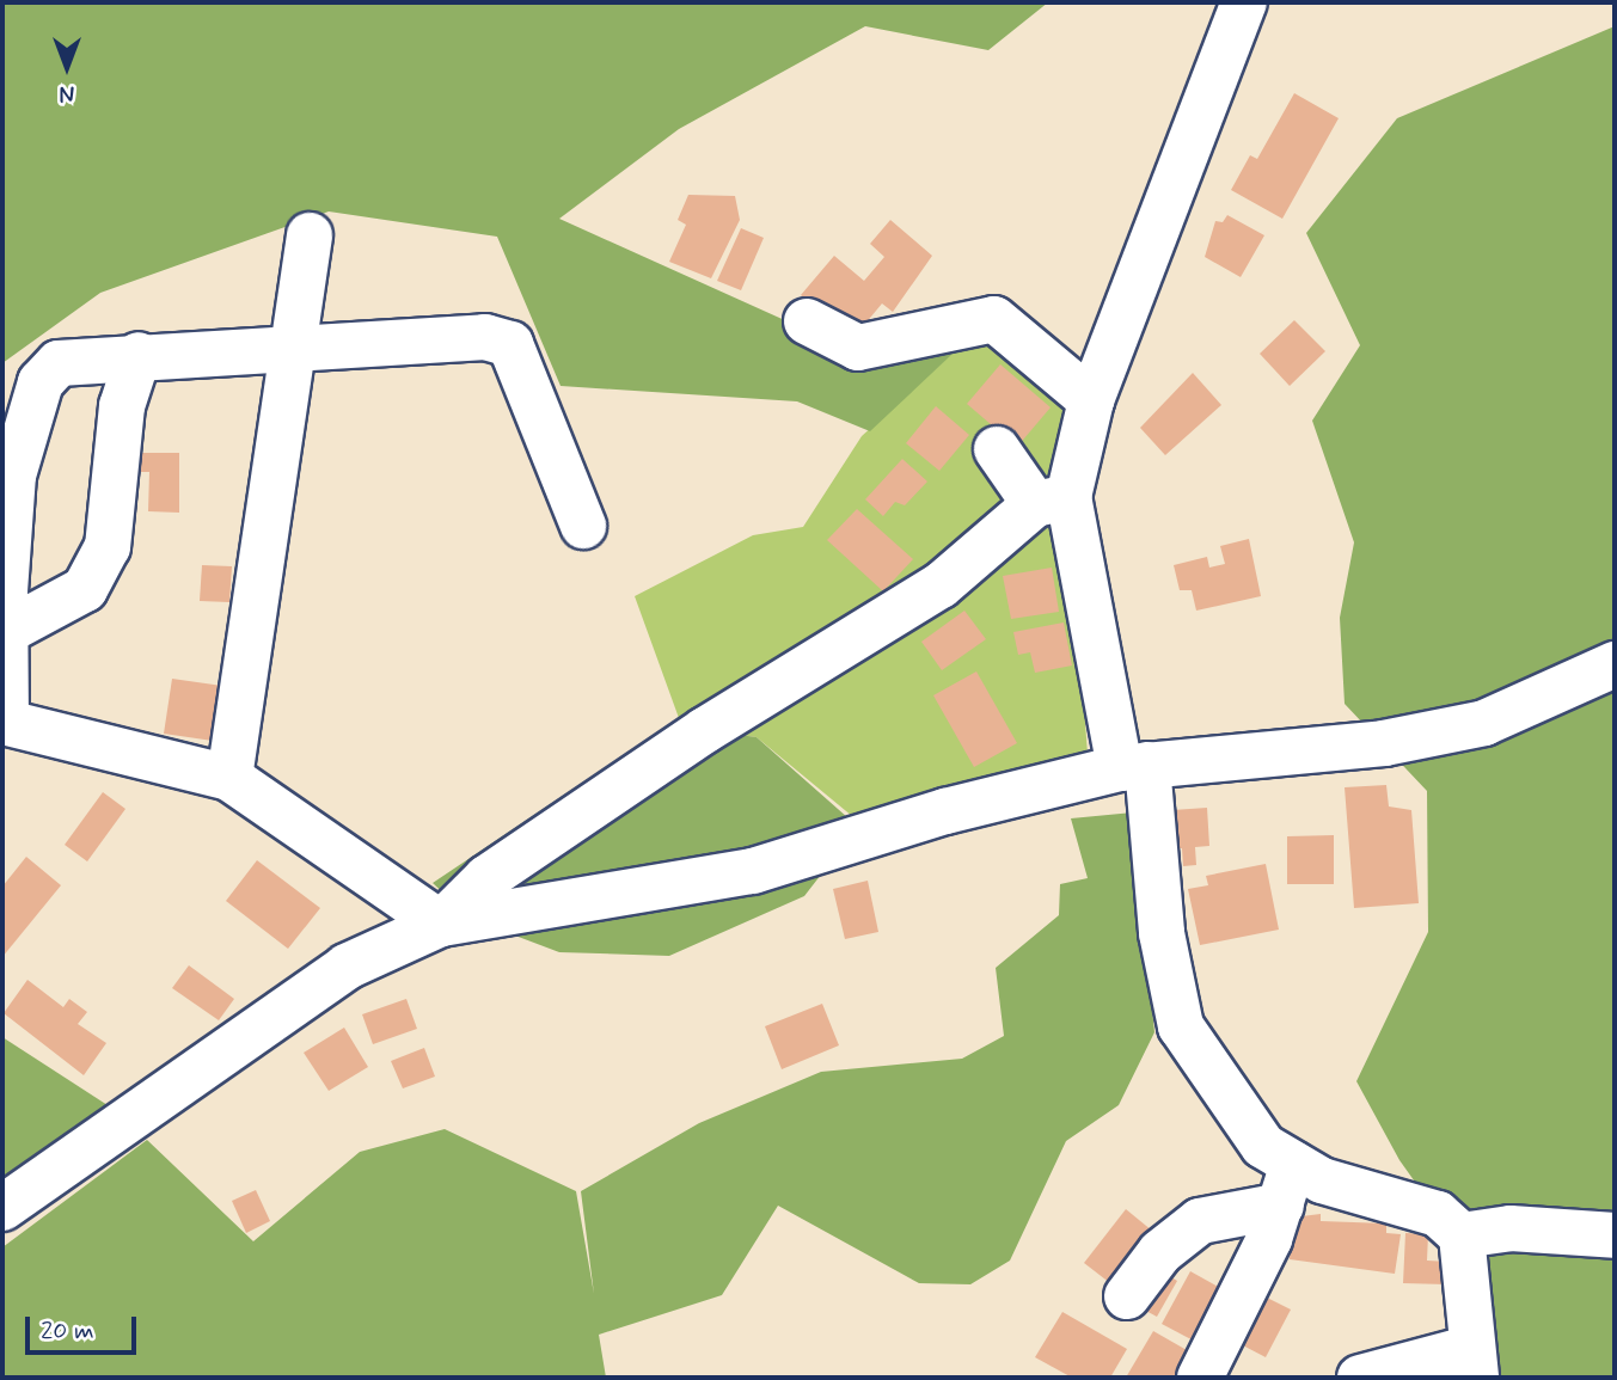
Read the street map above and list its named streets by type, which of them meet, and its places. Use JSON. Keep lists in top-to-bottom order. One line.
{"scale_bar":"20 m","north":"bottom"}
